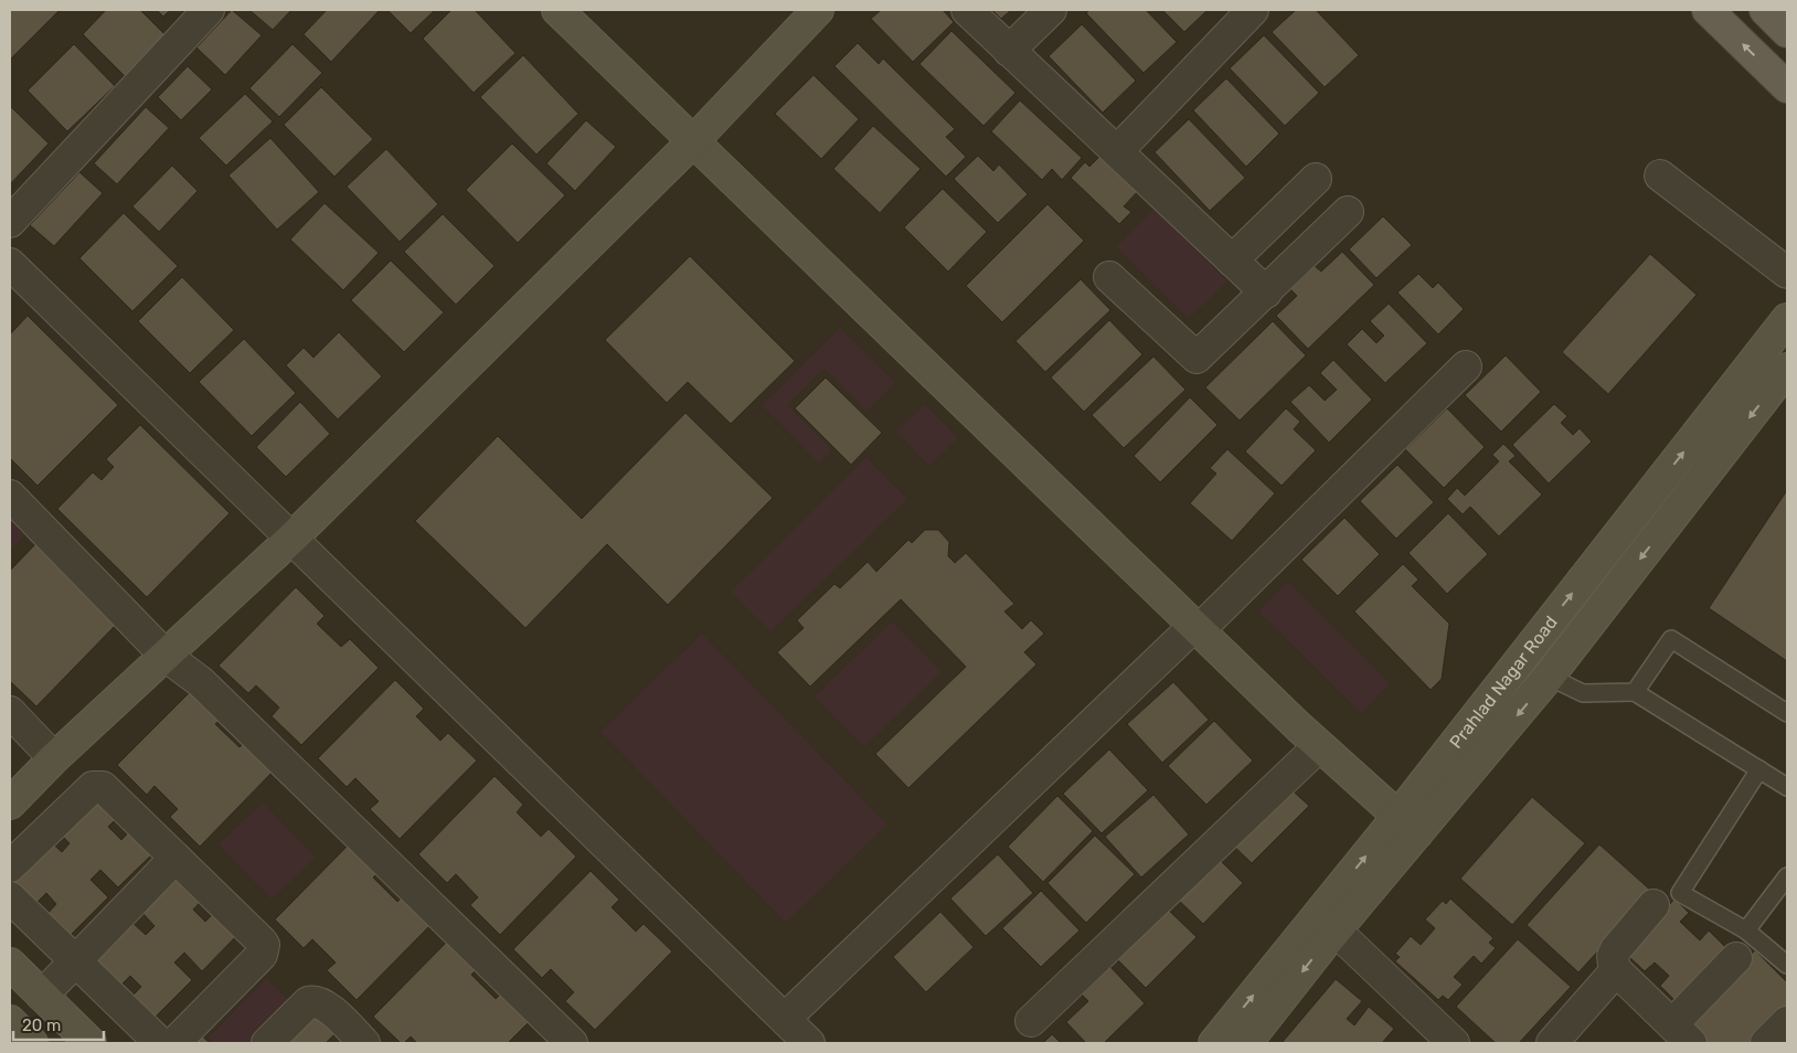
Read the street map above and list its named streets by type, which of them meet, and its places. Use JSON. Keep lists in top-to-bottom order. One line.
{"streets":{"street":["Prahlad Nagar Road"]},"scale_bar":"20 m"}
